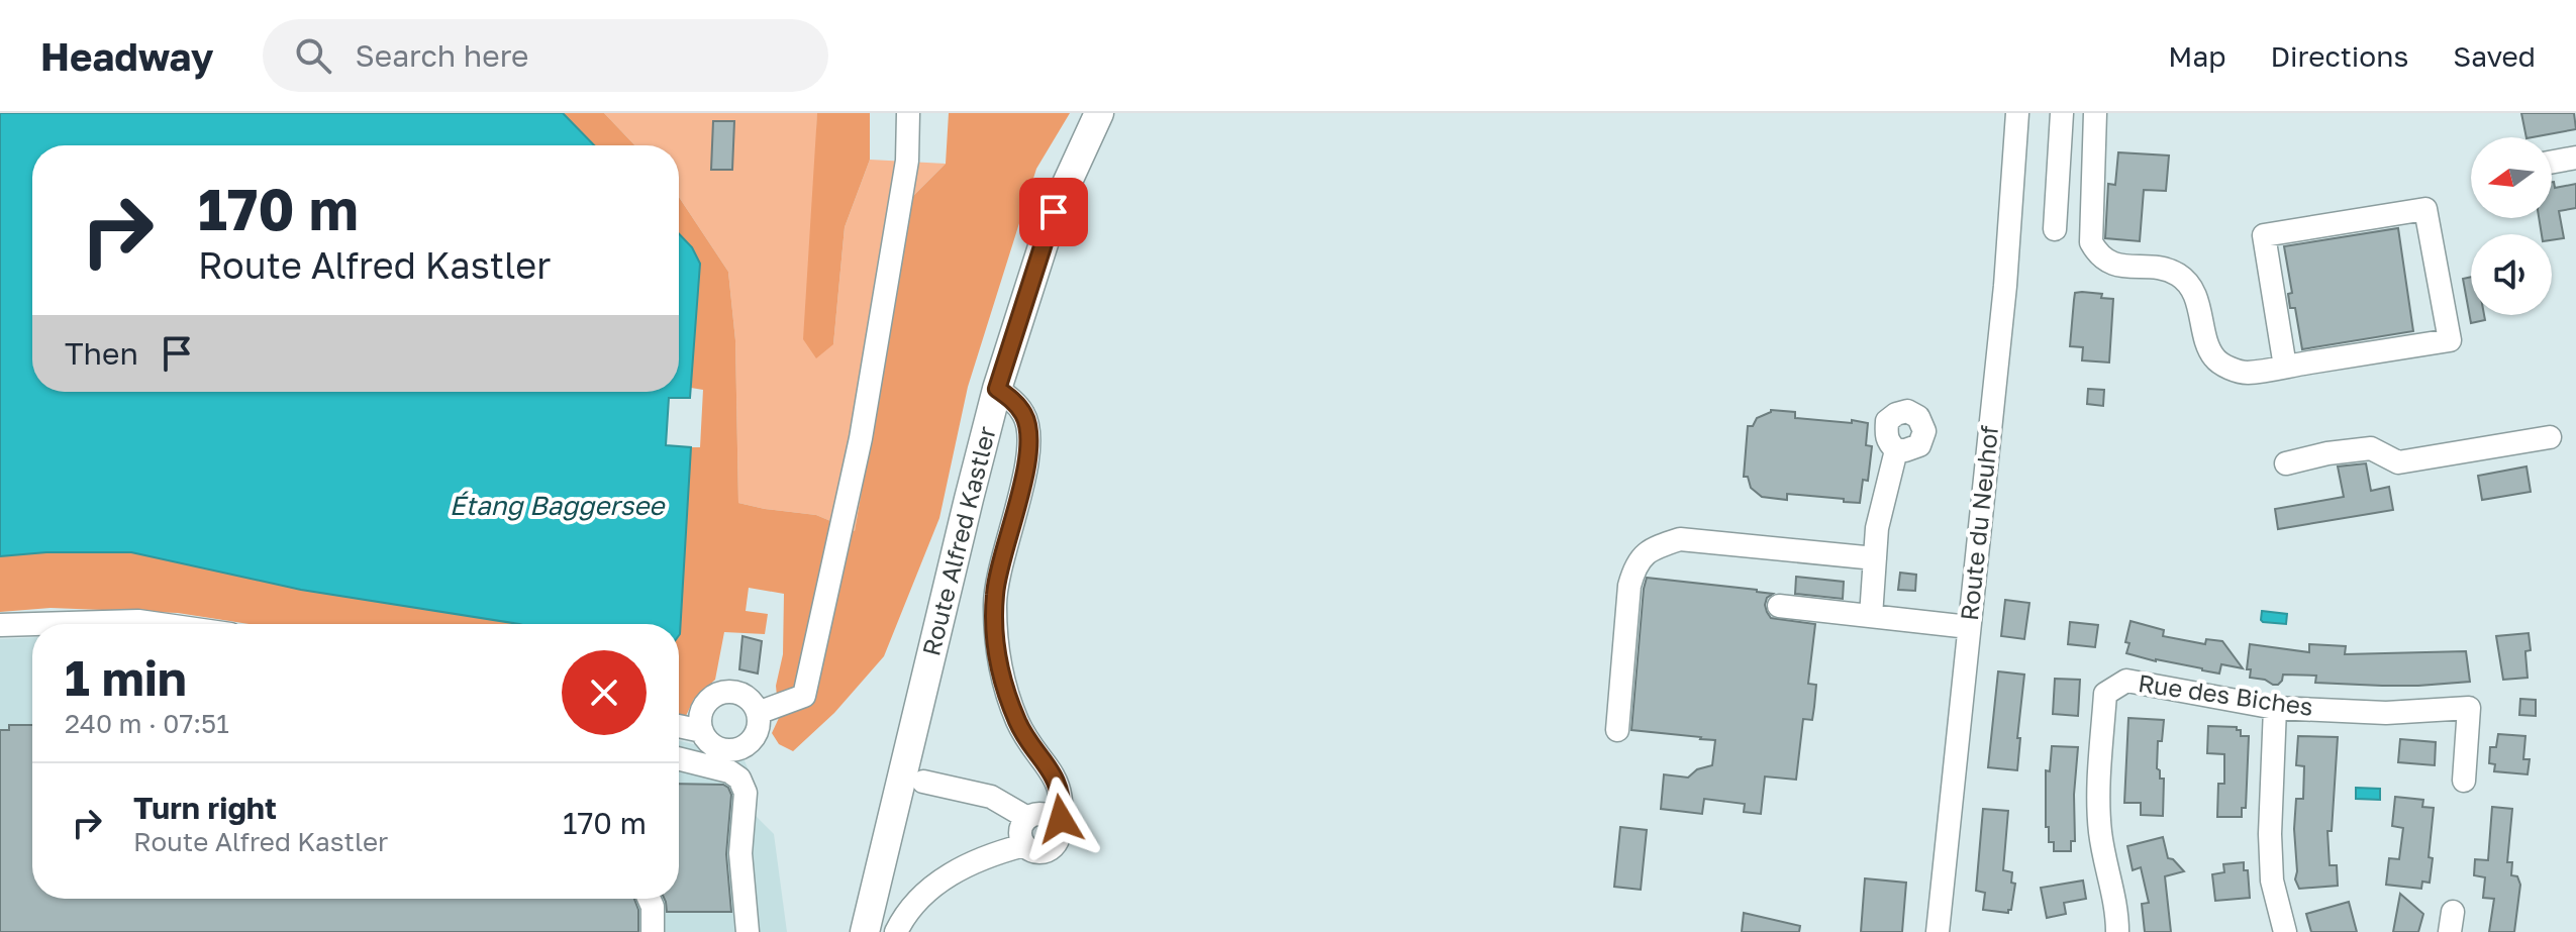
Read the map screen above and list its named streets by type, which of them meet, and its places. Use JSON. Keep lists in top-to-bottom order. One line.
{"streets":{"main road":["Route Alfred Kastler"],"street":["Route du Neuhof","Rue des Biches"]},"water":["Étang Baggersee"],"north":"left","page":{"header":"Headway","search":"Search here","nav":["Map","Directions","Saved"],"turn":["170 m","Route Alfred Kastler"],"then":"Then","heading":["1 min","240 m · 07:51"],"list":[{"name":"Turn right","note":"Route Alfred Kastler","value":"170 m"}]}}
